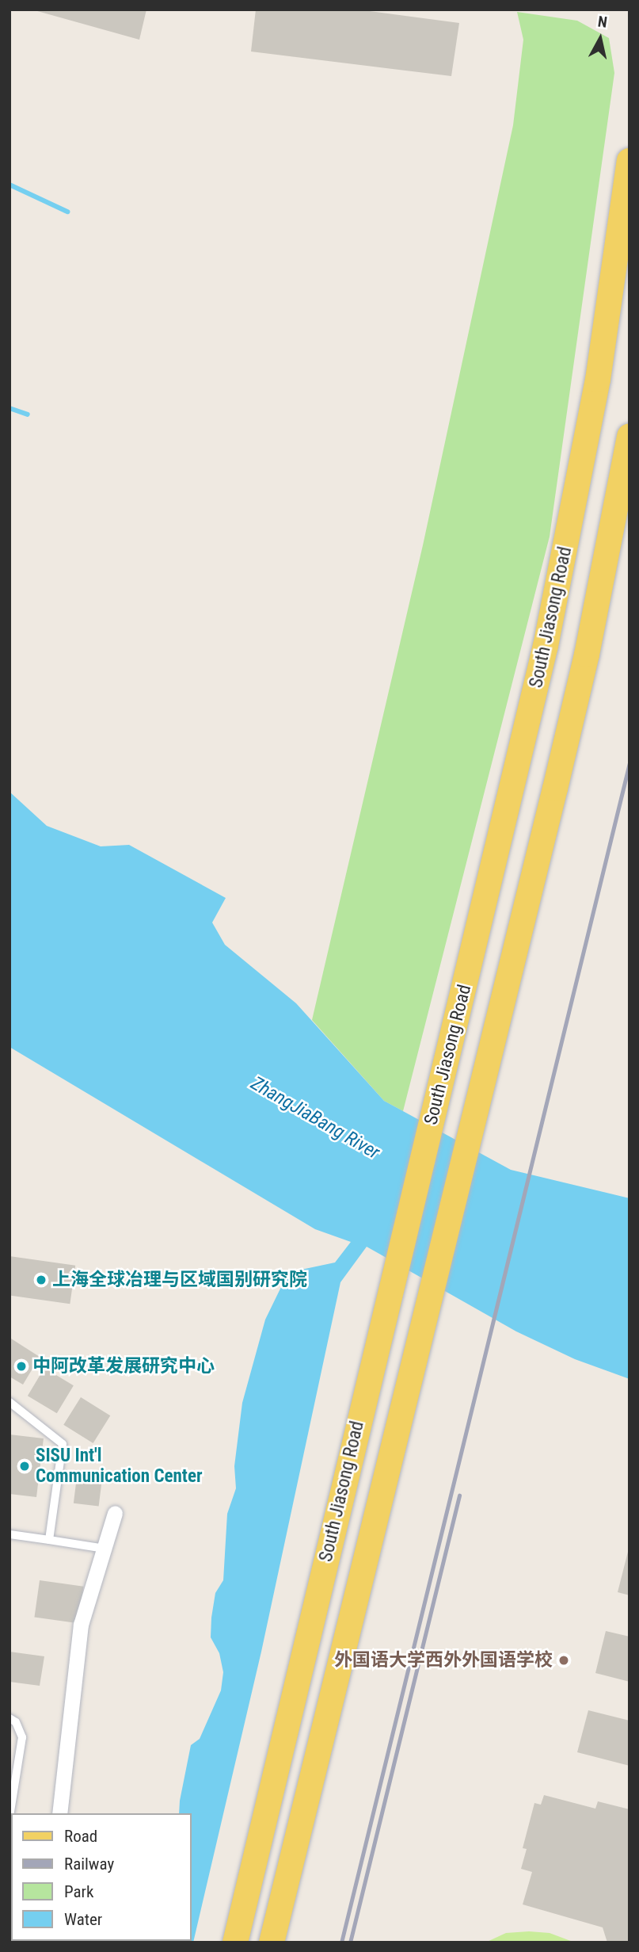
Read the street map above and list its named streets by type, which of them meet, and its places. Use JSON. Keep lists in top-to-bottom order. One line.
{"streets":{"main road":["South Jiasong Road"]},"water":["ZhangJiaBang River"],"places":["上海全球冶理与区域国别研究院","中阿改革发展研究中心","SISU Int'l Communication Center","外国语大学西外外国语学校"],"legend":["Road","Railway","Park","Water"],"north":"top"}
